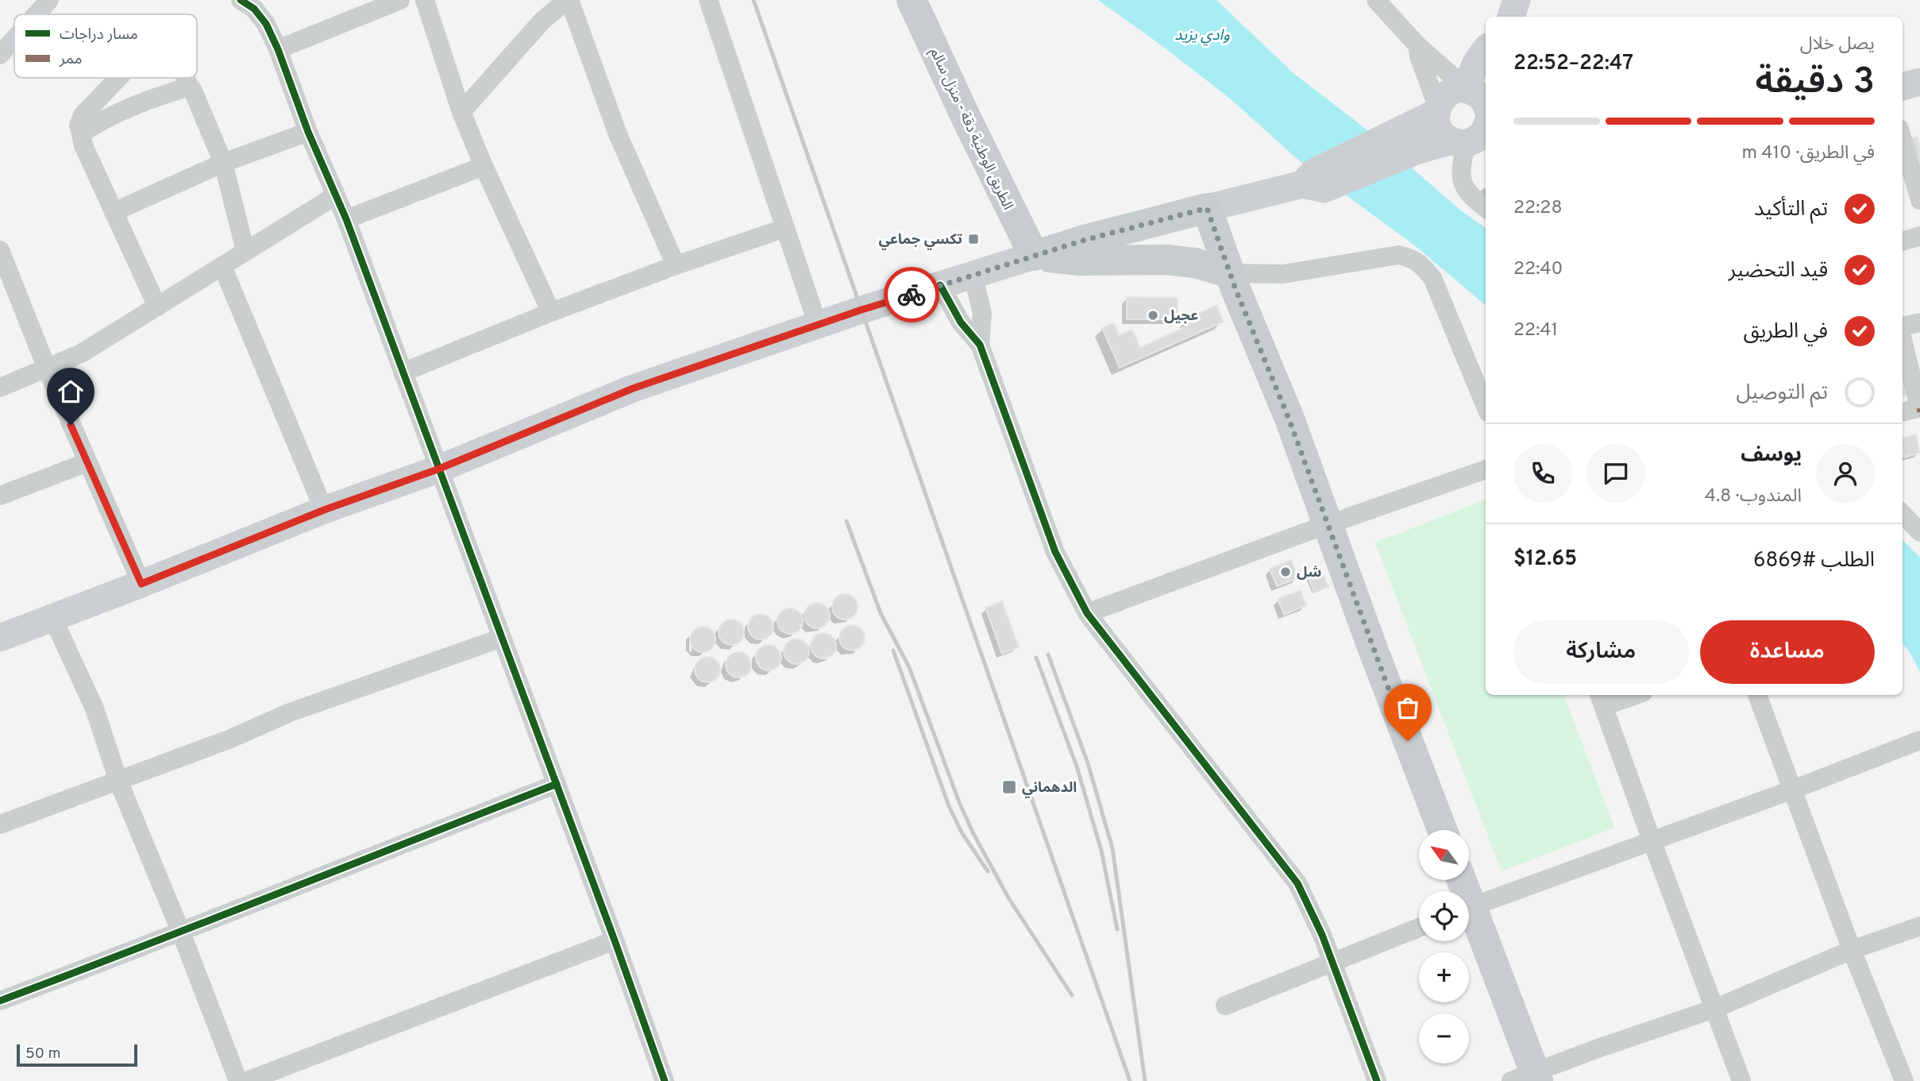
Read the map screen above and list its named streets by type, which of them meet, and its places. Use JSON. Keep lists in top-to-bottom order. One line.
{"streets":{"main road":["الطريق الوطنية دقة - منزل سالم"]},"water":["وادي يزيد"],"places":{"transit":["تكسي جماعي","الدهماني"],"other":["عجيل","شل"]},"legend":["مسار دراجات","ممر"],"scale_bar":"50 m","north":"top left","page":{"heading":["3 دقيقة","يصل خلال","22:47–22:52"],"panel":["يوسف","المندوب · 4.8","الطلب #6869","$12.65"],"bar":"في الطريق · 410 m","list":[["تم التأكيد","22:28"],["قيد التحضير","22:40"],["في الطريق","22:41"],"تم التوصيل"],"buttons":["مساعدة","مشاركة"],"map_buttons":["+","−"],"scale":"50 m"}}
